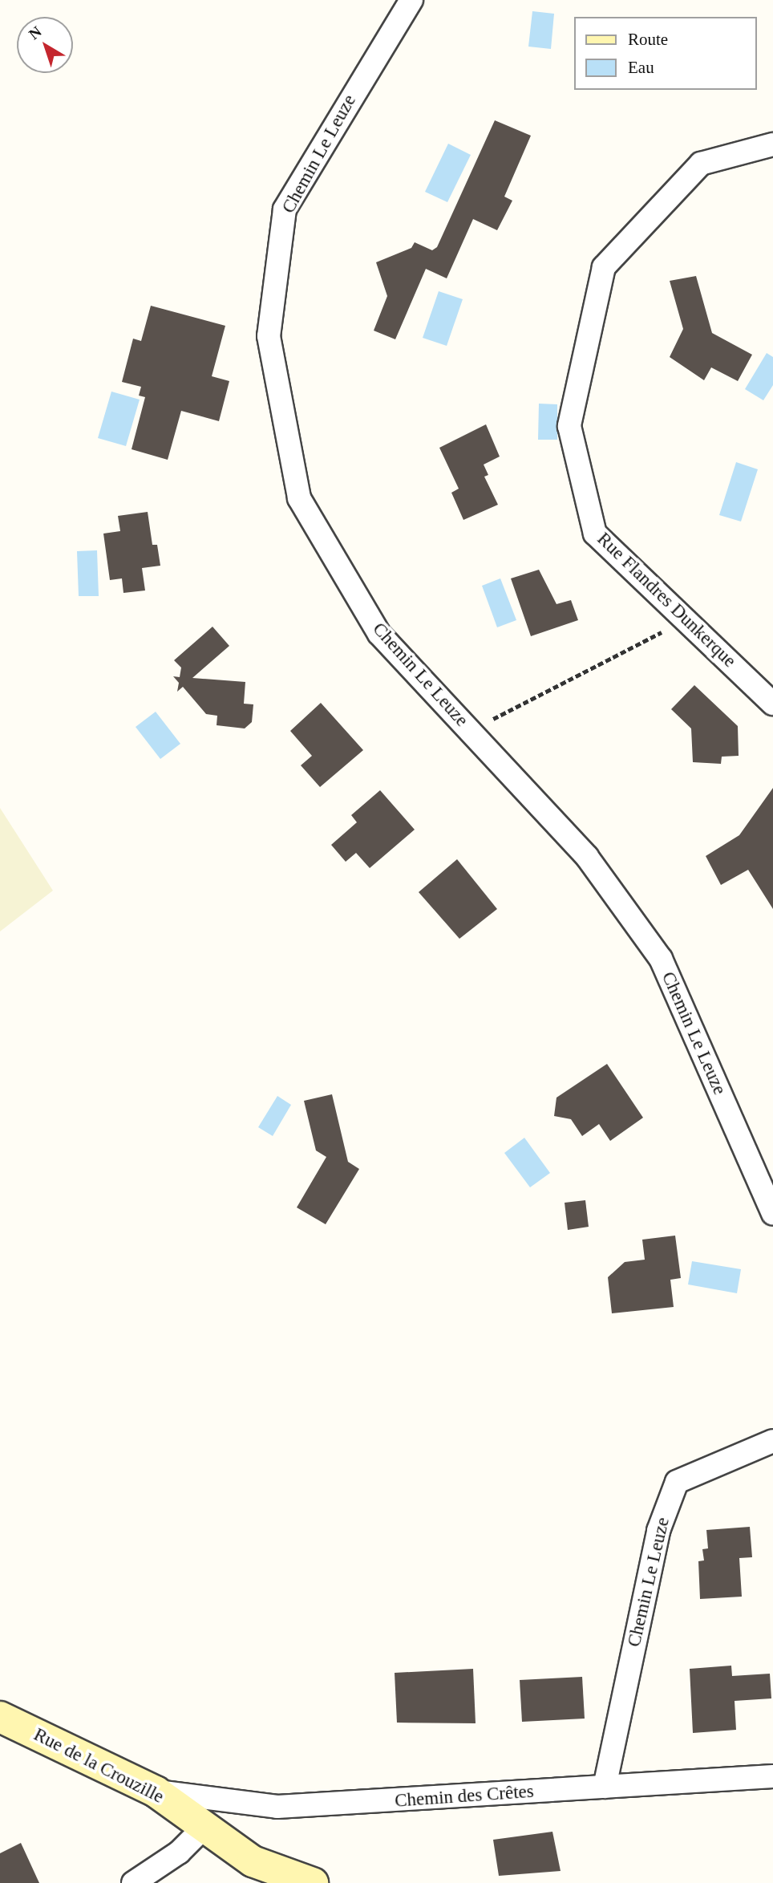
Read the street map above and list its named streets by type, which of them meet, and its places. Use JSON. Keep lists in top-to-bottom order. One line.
{"streets":{"street":["Chemin Le Leuze","Rue Flandres Dunkerque","Rue de la Crouzille","Chemin des Crêtes"]},"crossings":[["Chemin Le Leuze","Chemin des Crêtes"],["Rue de la Crouzille","Chemin des Crêtes"]],"legend":["Route","Eau"],"north":"top left"}
